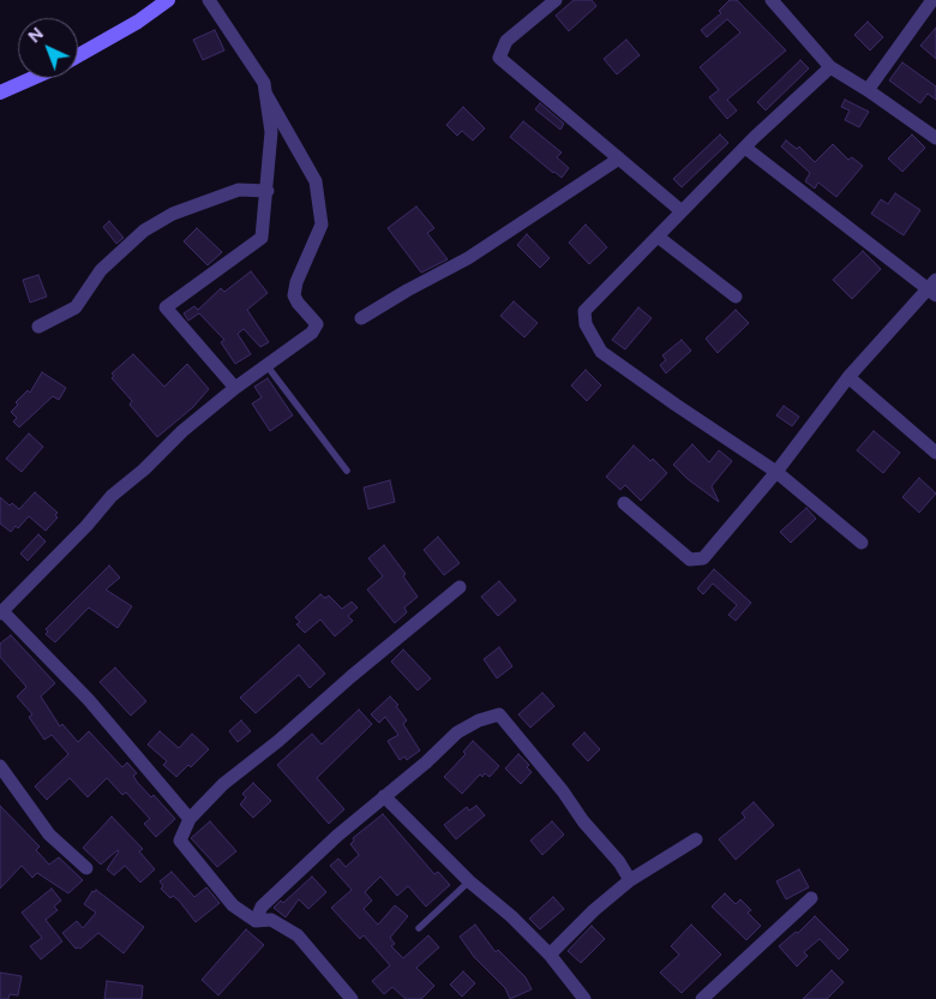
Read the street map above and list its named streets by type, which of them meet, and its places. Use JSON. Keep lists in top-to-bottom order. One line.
{"north":"top left"}
